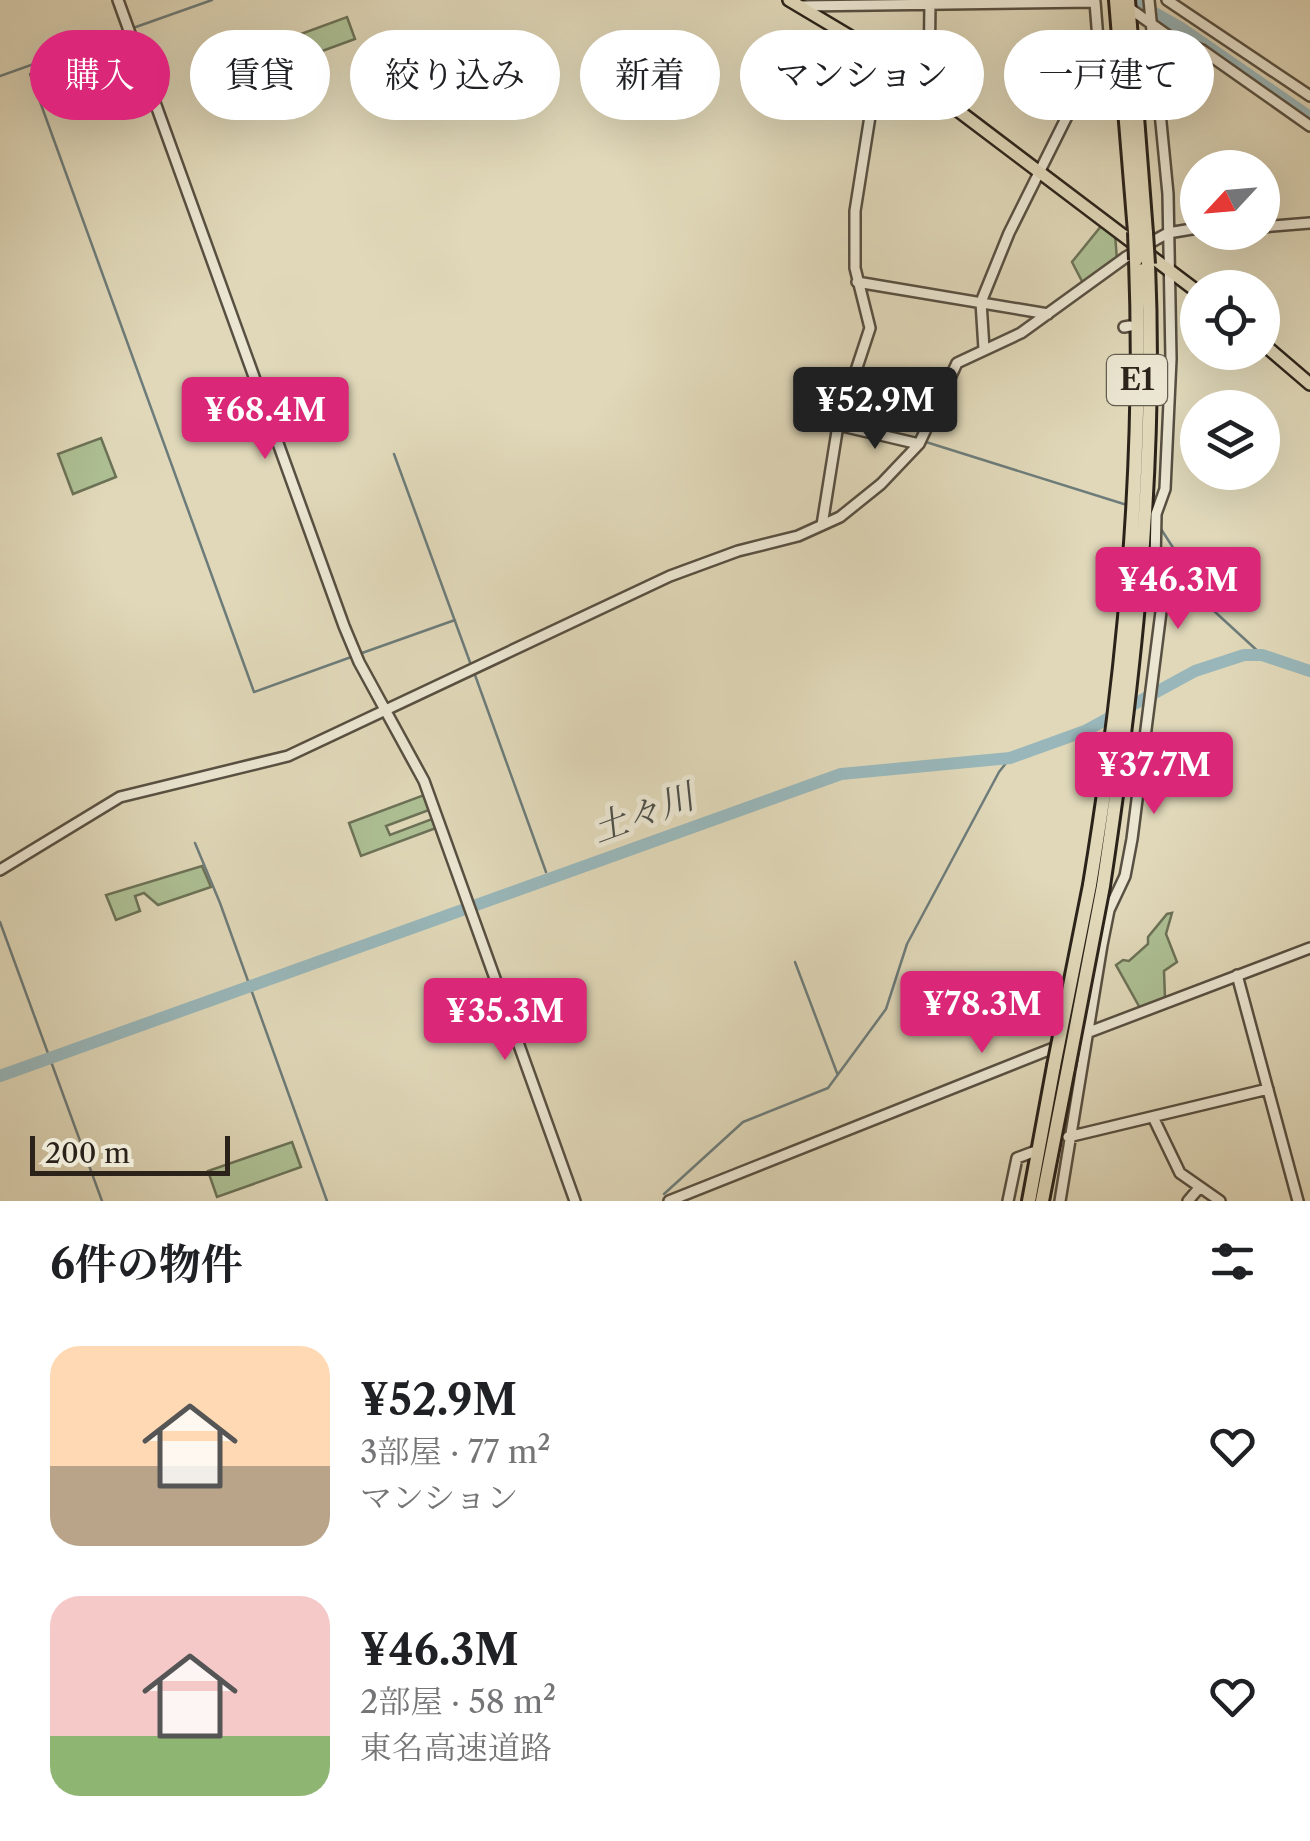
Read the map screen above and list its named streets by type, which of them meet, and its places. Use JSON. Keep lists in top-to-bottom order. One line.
{"streets":{"highway":["E1"]},"water":["土々川"],"scale_bar":"200 m","north":"bottom left","page":{"chip":["購入","賃貸","絞り込み","新着","マンション","一戸建て"],"price":["¥52.9M","¥68.4M","¥46.3M","¥37.7M","¥78.3M","¥35.3M"],"scale":"200 m","heading":"6件の物件","list":[{"name":"¥52.9M","note":"3部屋 · 77 m² · マンション"},{"name":"¥46.3M","note":"2部屋 · 58 m² · 東名高速道路"}]}}
